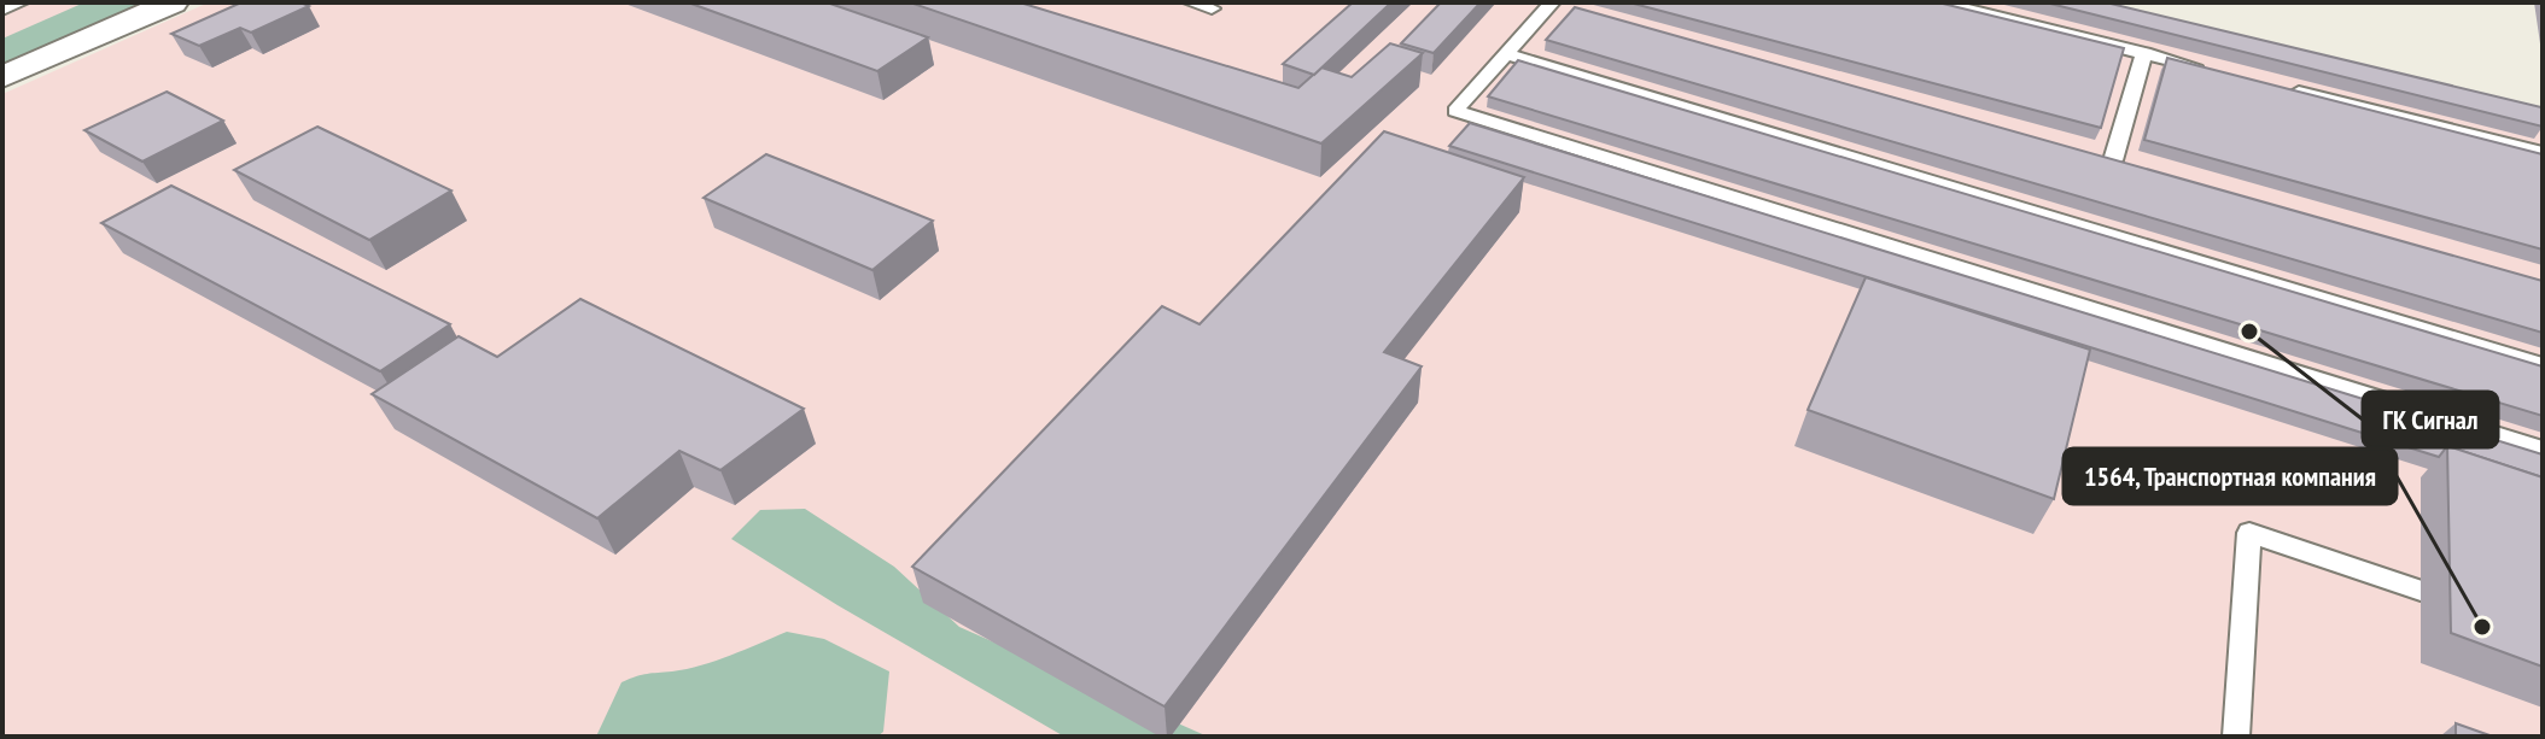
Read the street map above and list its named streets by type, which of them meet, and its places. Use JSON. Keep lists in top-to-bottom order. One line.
{"places":["ГК Сигнал","1564, Транспортная компания"]}
